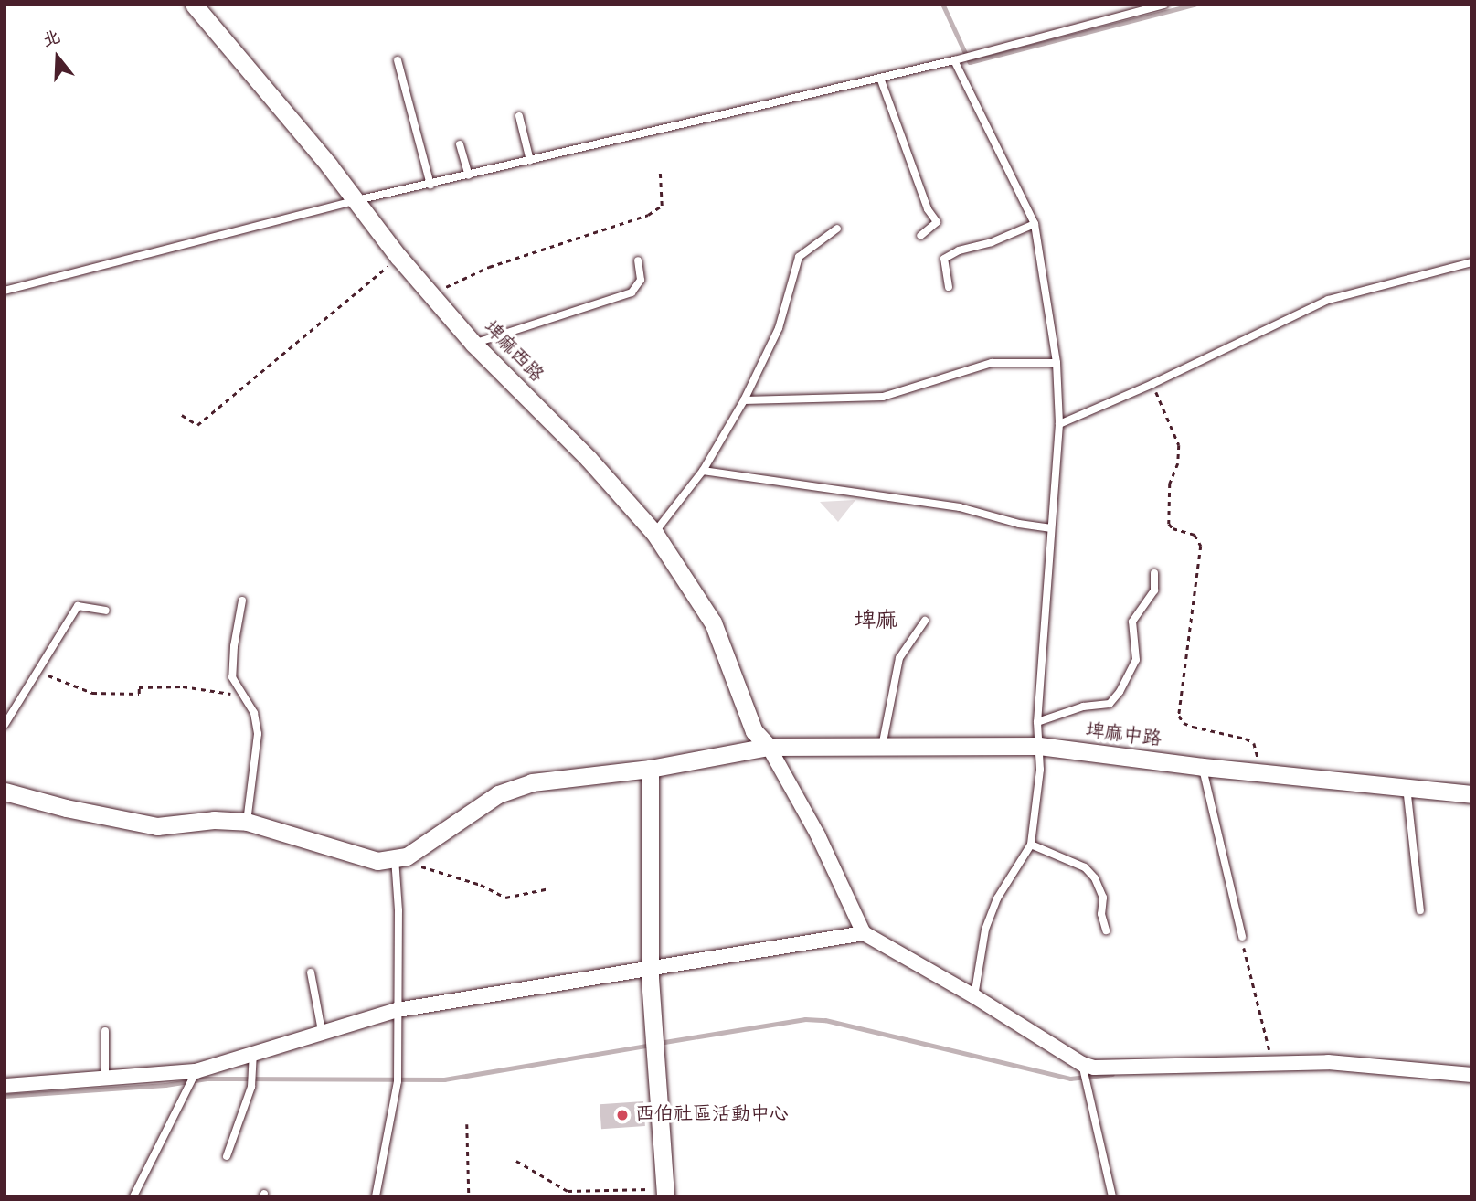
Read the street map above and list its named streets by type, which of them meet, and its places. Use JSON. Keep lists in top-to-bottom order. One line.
{"streets":{"street":["埤麻西路","埤麻中路"]},"crossings":[["埤麻西路","埤麻中路"]],"districts":["埤麻"],"places":["西伯社區活動中心"],"north":"top"}
